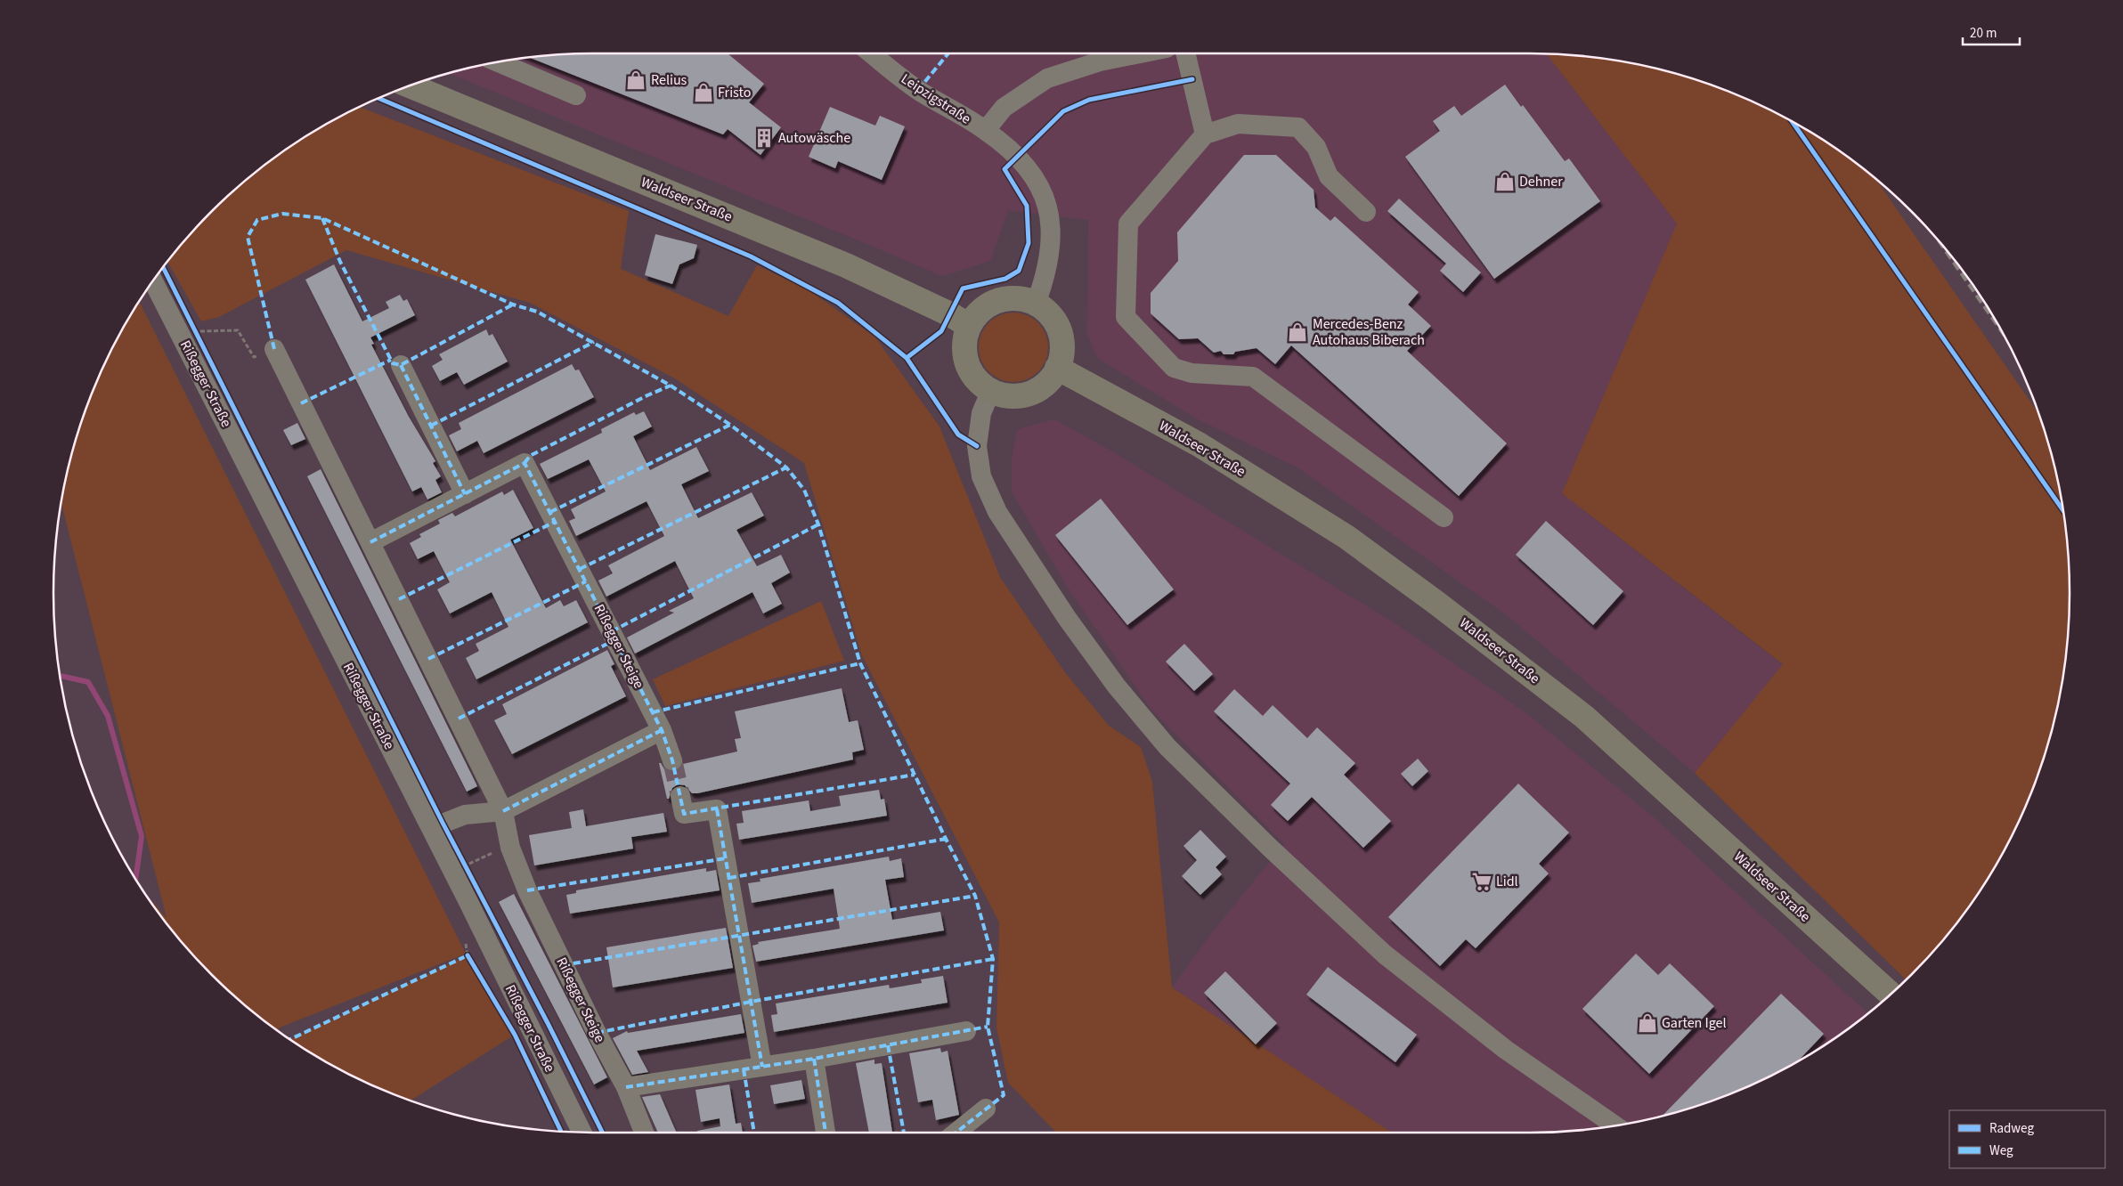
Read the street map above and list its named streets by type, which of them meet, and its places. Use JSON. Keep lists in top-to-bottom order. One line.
{"streets":{"main road":["Waldseer Straße"],"street":["Leipzigstraße","Rißegger Straße","Rißegger Steige"]},"crossings":[["Leipzigstraße","Waldseer Straße"]],"places":{"shop":["Relius","Fristo","Dehner","Mercedes-Benz Autohaus Biberach","Garten Igel"],"building":["Autowäsche"],"supermarket":["Lidl"]},"legend":["Radweg","Weg"],"scale_bar":"20 m"}
